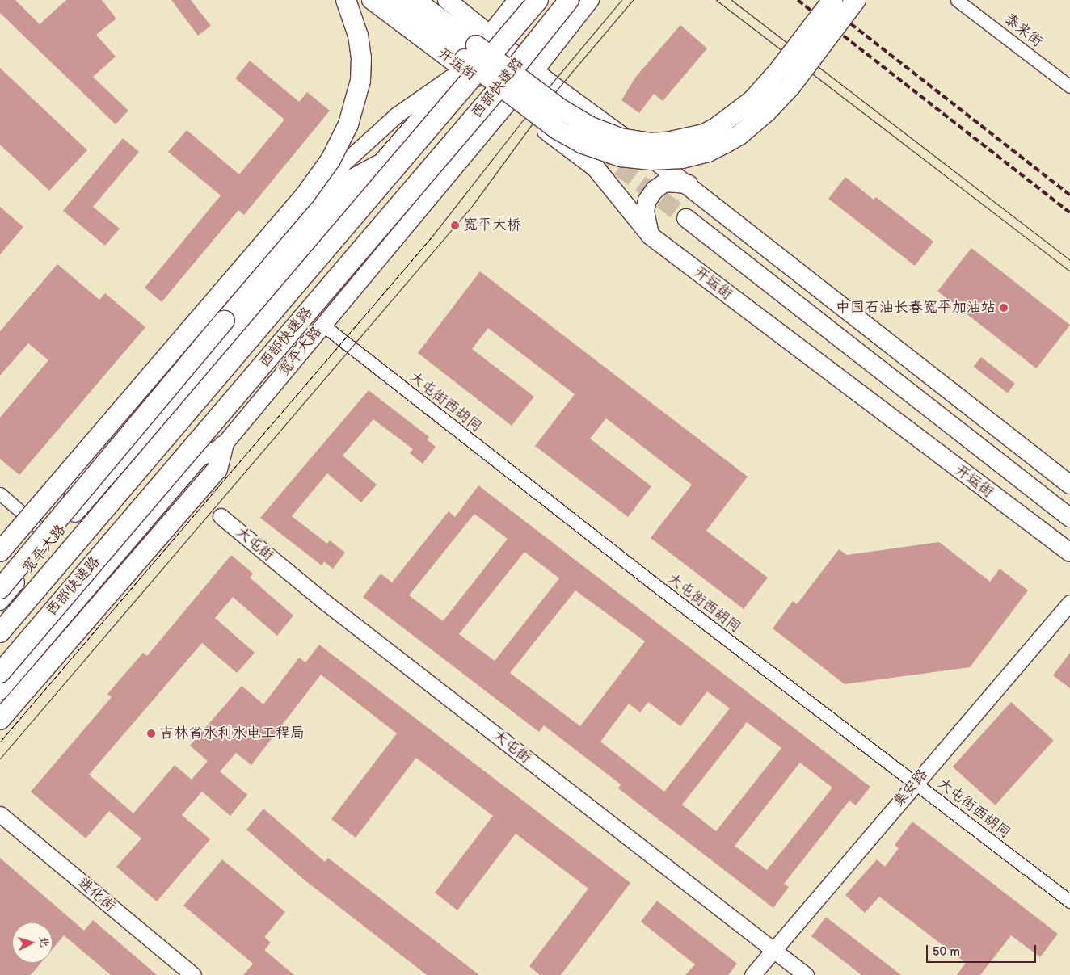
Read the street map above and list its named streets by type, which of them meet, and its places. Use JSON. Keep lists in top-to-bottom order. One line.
{"streets":{"highway":["西部快速路"],"main road":["开运街","宽平大路"],"street":["泰来街","大屯街西胡同","大屯街","集安路","进化街"]},"crossings":[["开运街","宽平大路"],["宽平大路","大屯街西胡同"],["大屯街西胡同","集安路"],["大屯街","集安路"]],"places":["宽平大桥","中国石油长春宽平加油站","吉林省水利水电工程局"],"scale_bar":"50 m","north":"right"}
